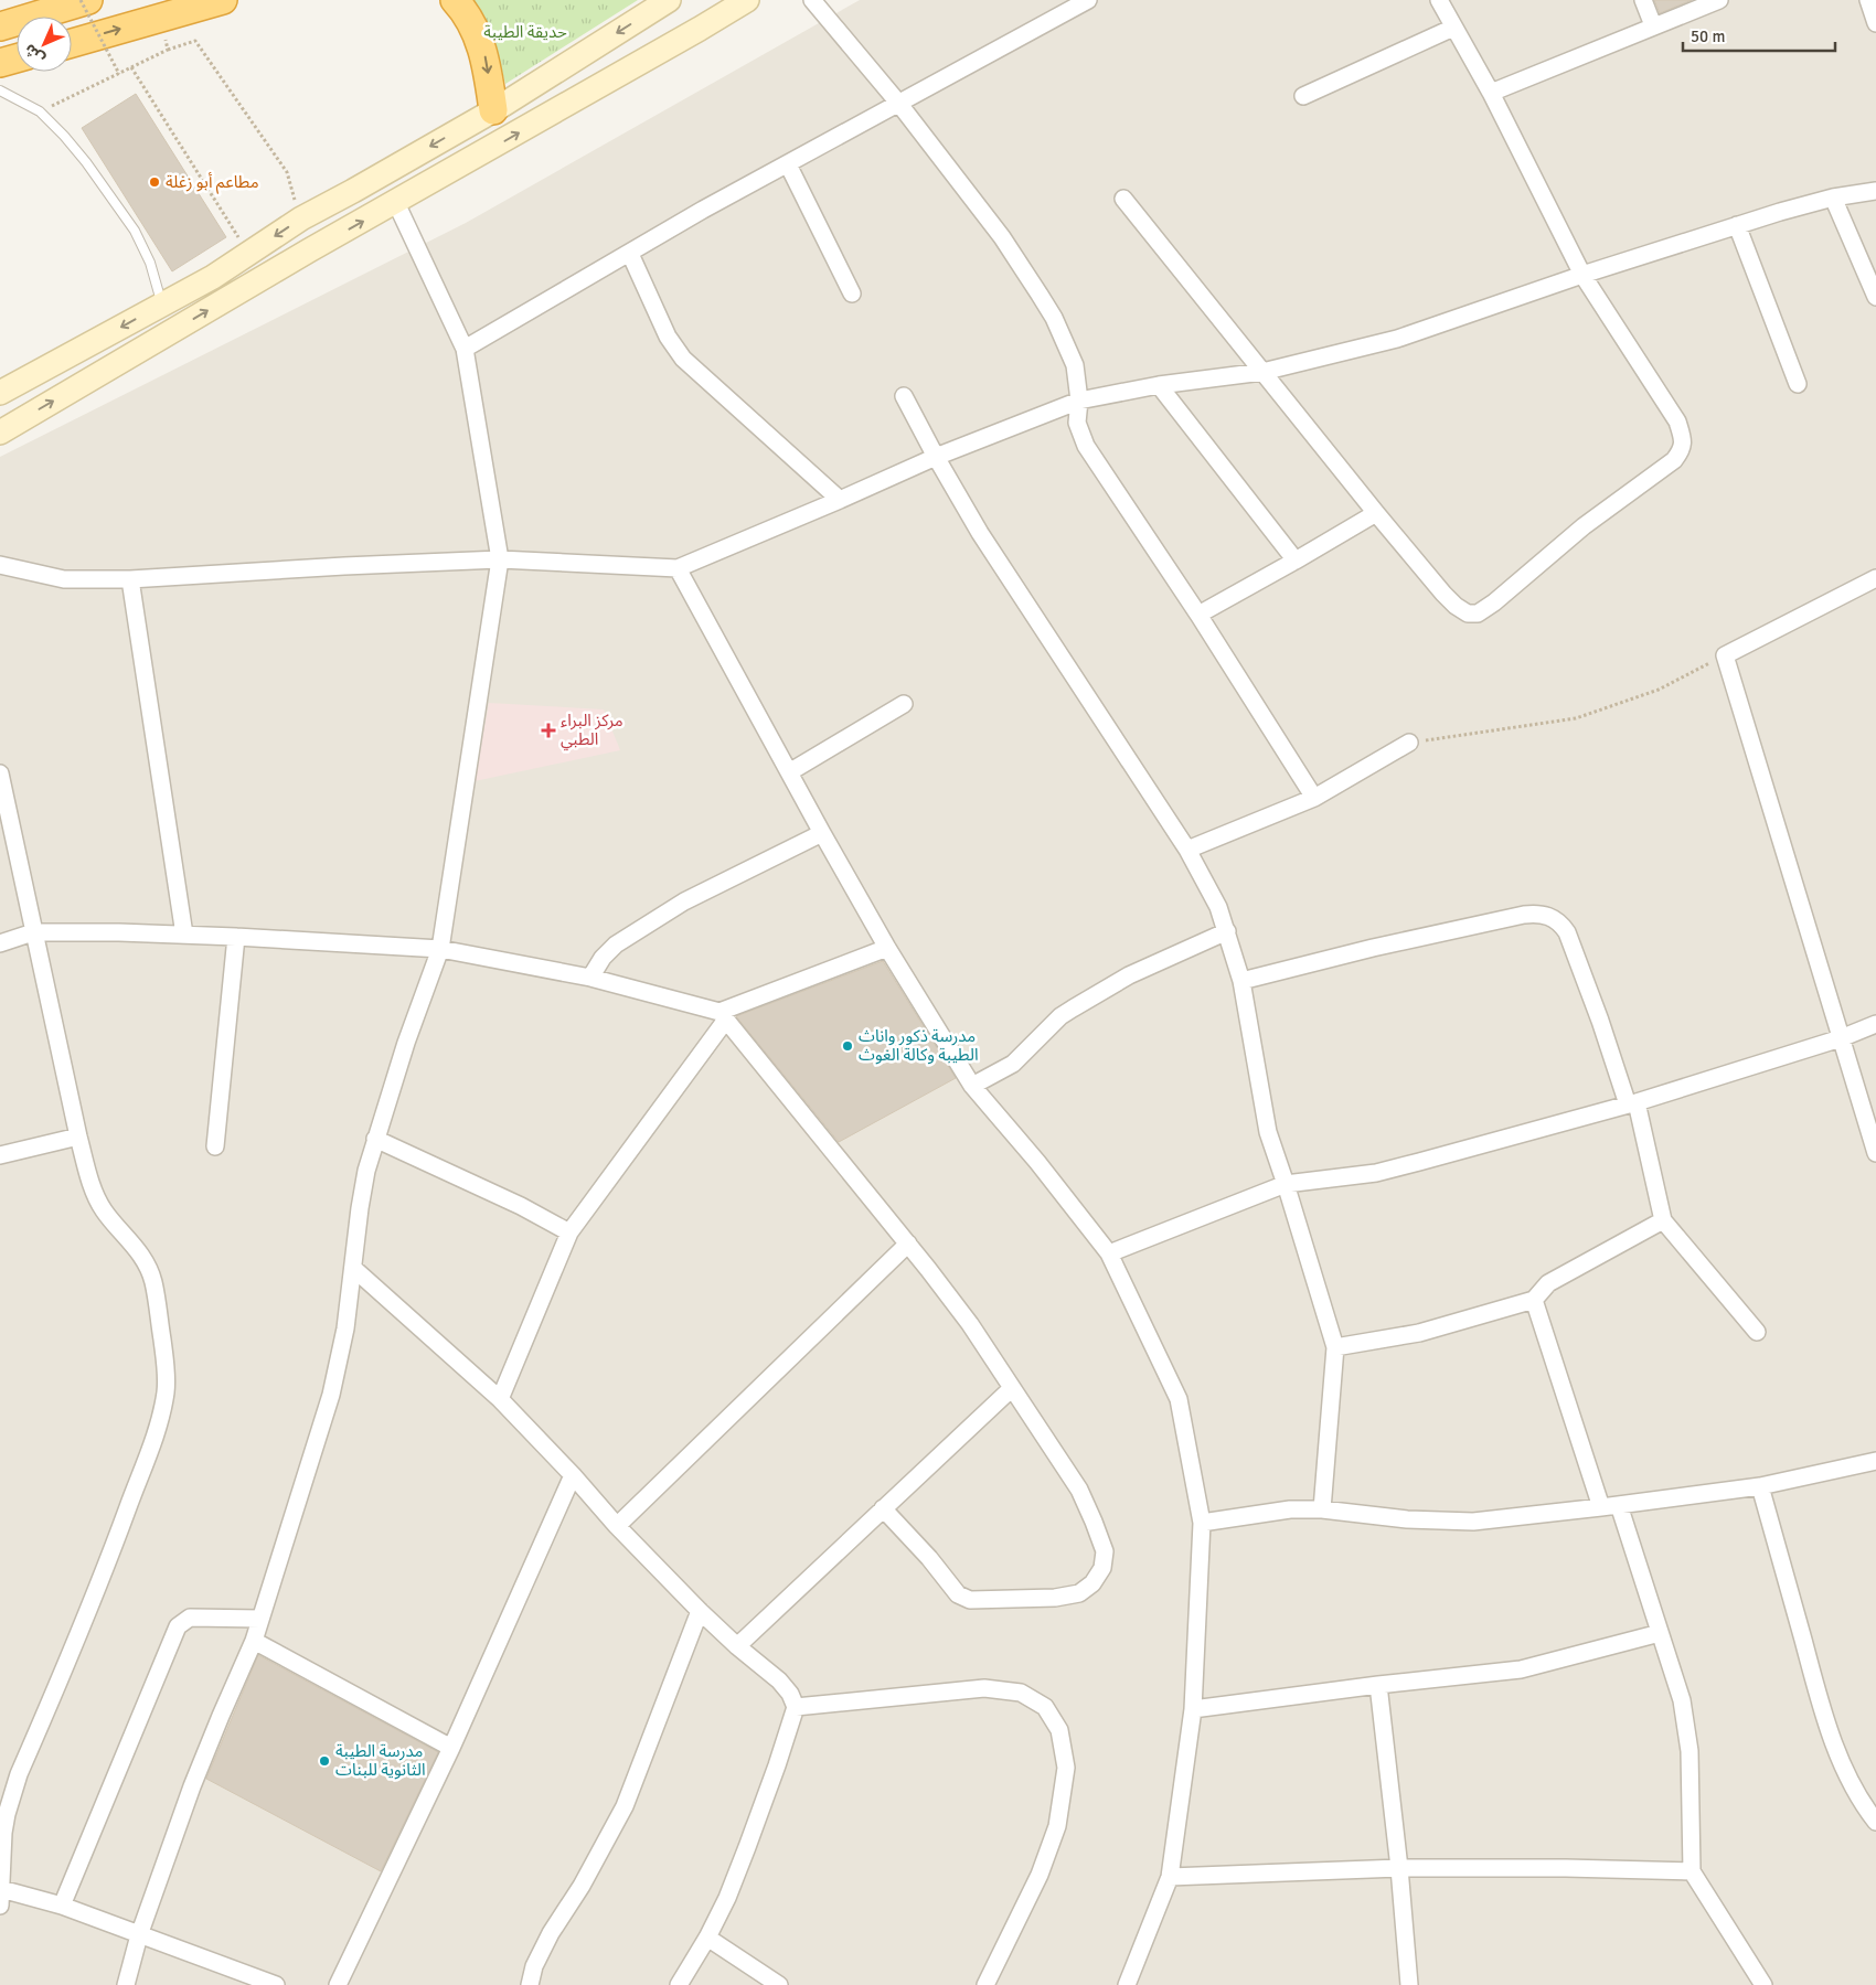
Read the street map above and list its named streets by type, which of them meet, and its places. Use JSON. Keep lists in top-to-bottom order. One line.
{"parks":["حديقة الطيبة"],"places":{"other":["مطاعم أبو زغلة","مدرسة ذكور واناث الطيبة وكالة الغوث","مدرسة الطيبة الثانوية للبنات"],"health":["مركز البراء الطبي"]},"scale_bar":"50 m","north":"bottom left"}
